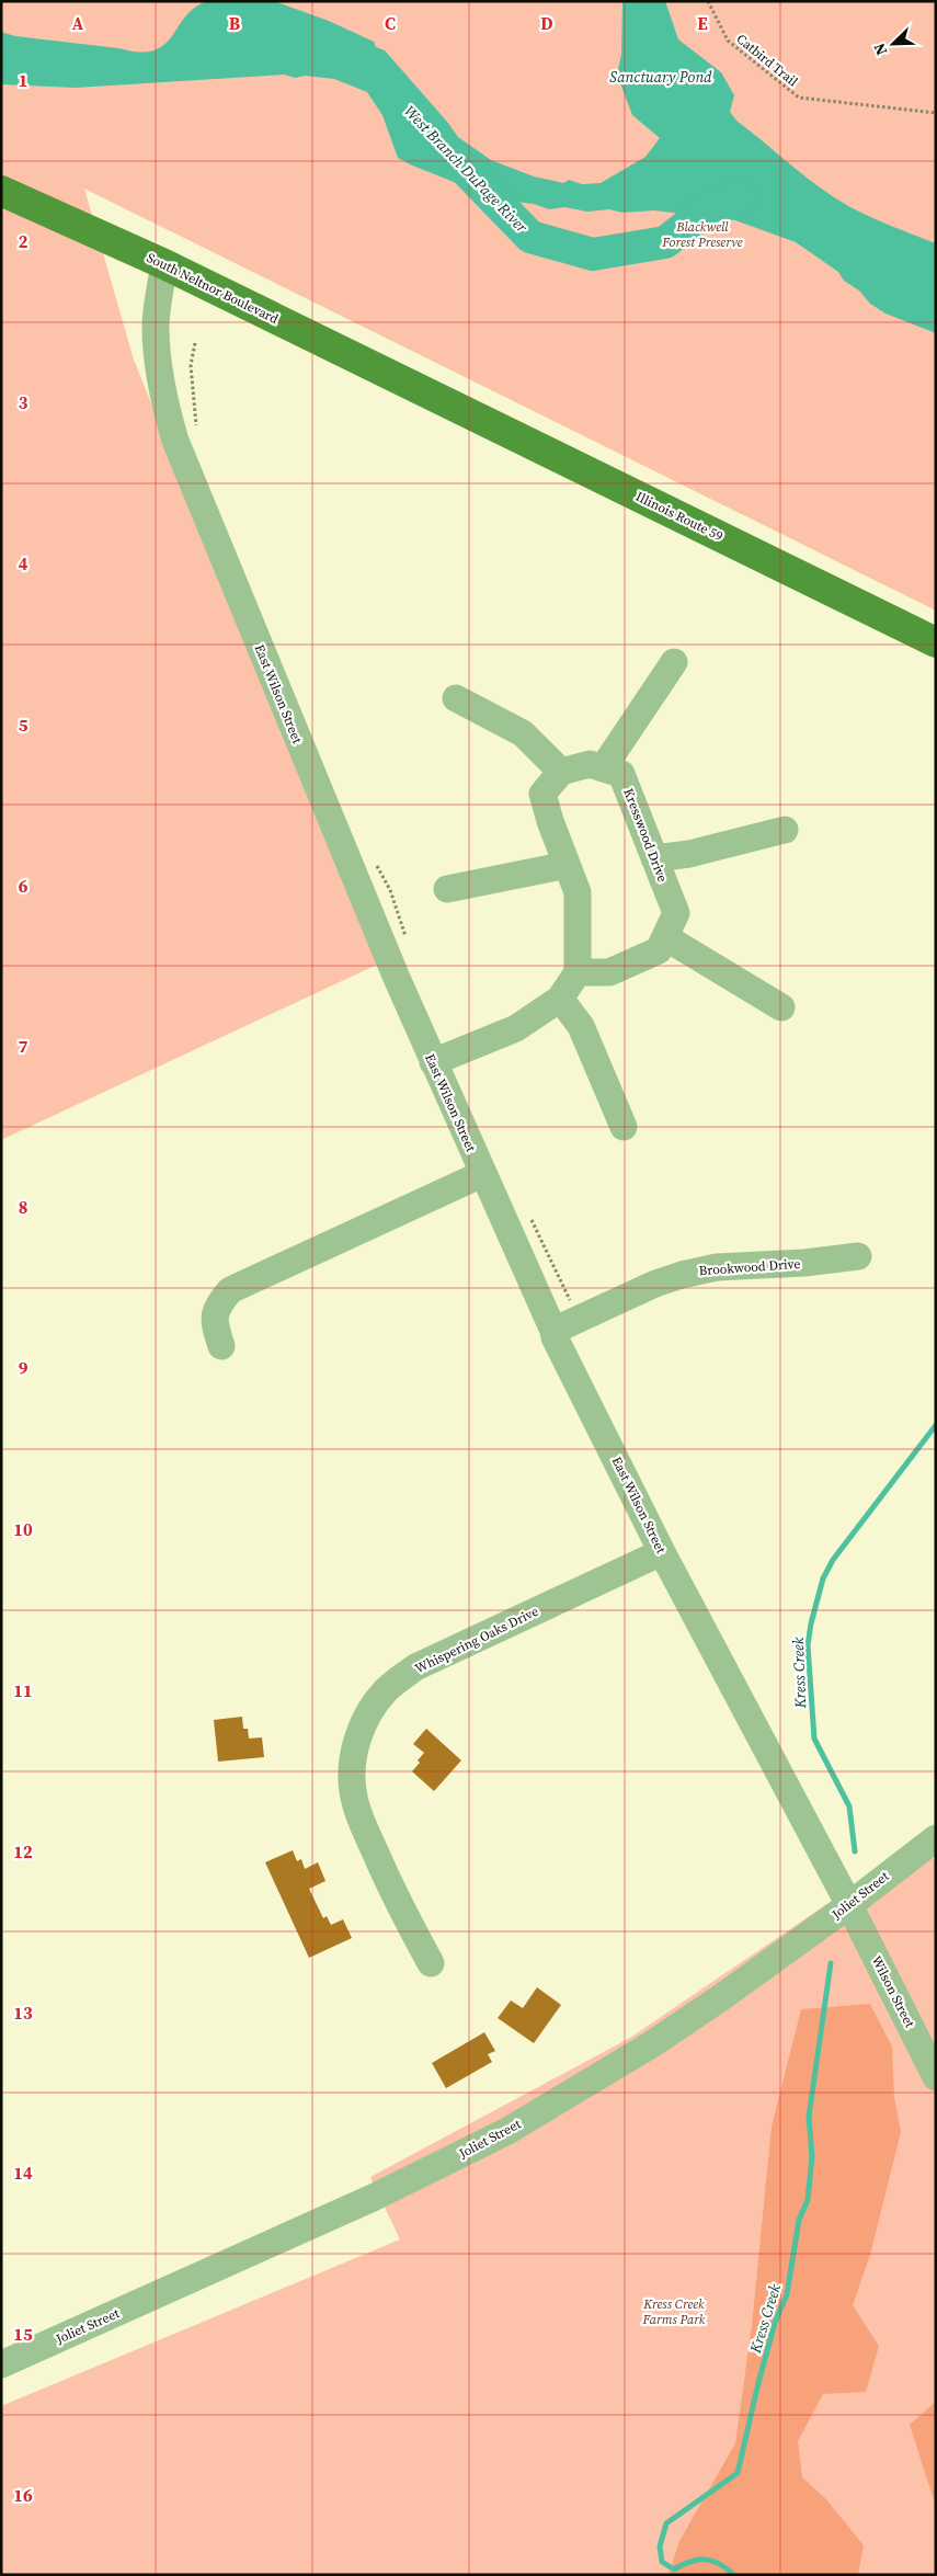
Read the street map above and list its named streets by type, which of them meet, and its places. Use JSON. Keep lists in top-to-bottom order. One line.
{"streets":{"main road":["South Neltnor Boulevard","Illinois Route 59"],"street":["East Wilson Street","Kresswood Drive","Brookwood Drive","Whispering Oaks Drive","Joliet Street","Wilson Street"],"path":["Catbird Trail"]},"crossings":[["South Neltnor Boulevard","Illinois Route 59"],["South Neltnor Boulevard","East Wilson Street"],["East Wilson Street","Brookwood Drive"],["East Wilson Street","Whispering Oaks Drive"],["East Wilson Street","Joliet Street"],["East Wilson Street","Wilson Street"],["Joliet Street","Wilson Street"]],"water":["Sanctuary Pond","West Branch DuPage River","Kress Creek"],"parks":["Blackwell Forest Preserve","Kress Creek Farms Park"],"north":"bottom left","grid":{"columns":["A","B","C","D","E"],"rows":["1","2","3","4","5","6","7","8","9","10","11","12","13","14","15","16"]}}
